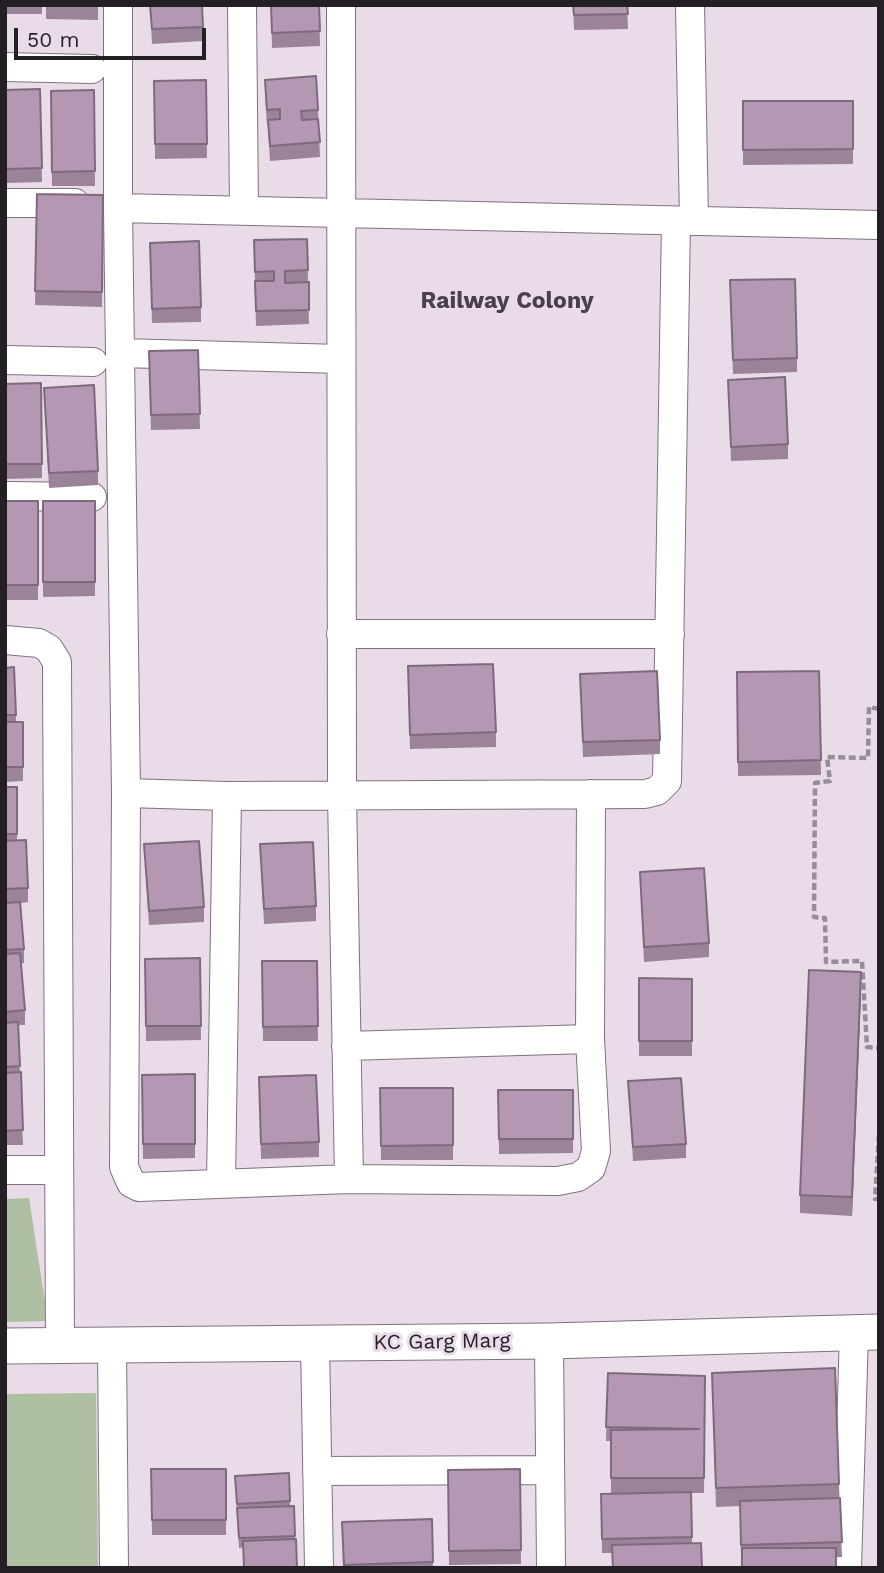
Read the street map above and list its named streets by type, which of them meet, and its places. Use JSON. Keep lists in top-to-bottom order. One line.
{"streets":{"street":["KC Garg Marg"]},"districts":["Railway Colony"],"scale_bar":"50 m"}
